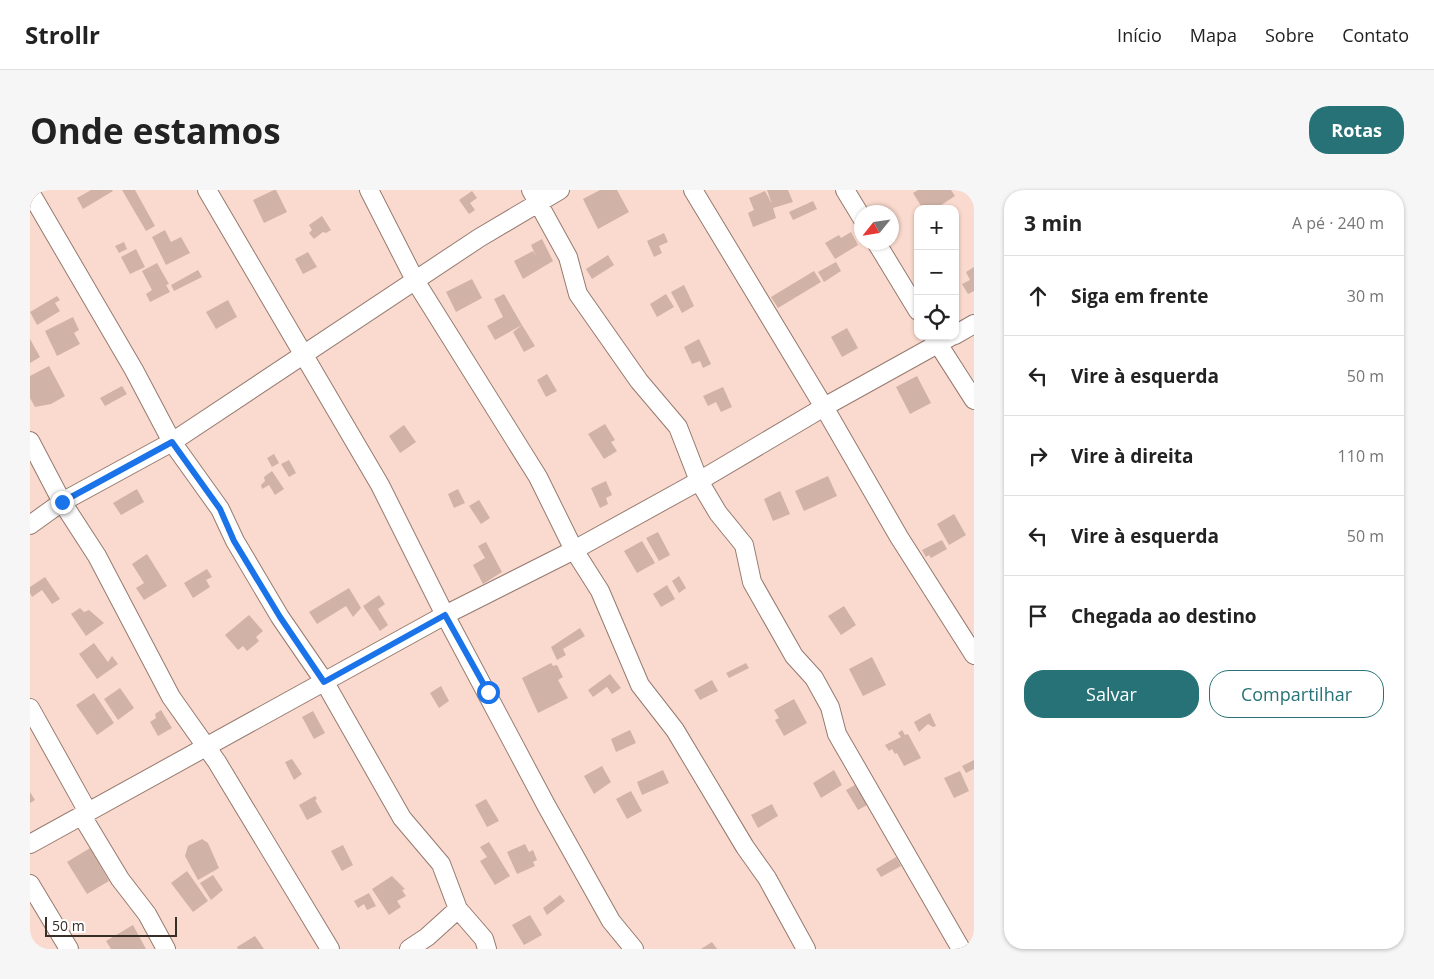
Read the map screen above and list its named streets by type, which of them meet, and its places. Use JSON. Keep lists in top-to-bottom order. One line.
{"scale_bar":"50 m","north":"bottom left","page":{"header":"Strollr","nav":["Início","Mapa","Sobre","Contato"],"buttons":["Rotas",["Salvar","Compartilhar"]],"title":"Onde estamos","heading":["3 min","A pé · 240 m"],"map_buttons":["+","−"],"list":[["Siga em frente","30 m"],["Vire à esquerda","50 m"],["Vire à direita","110 m"],["Vire à esquerda","50 m"],"Chegada ao destino"],"scale":"50 m"}}
